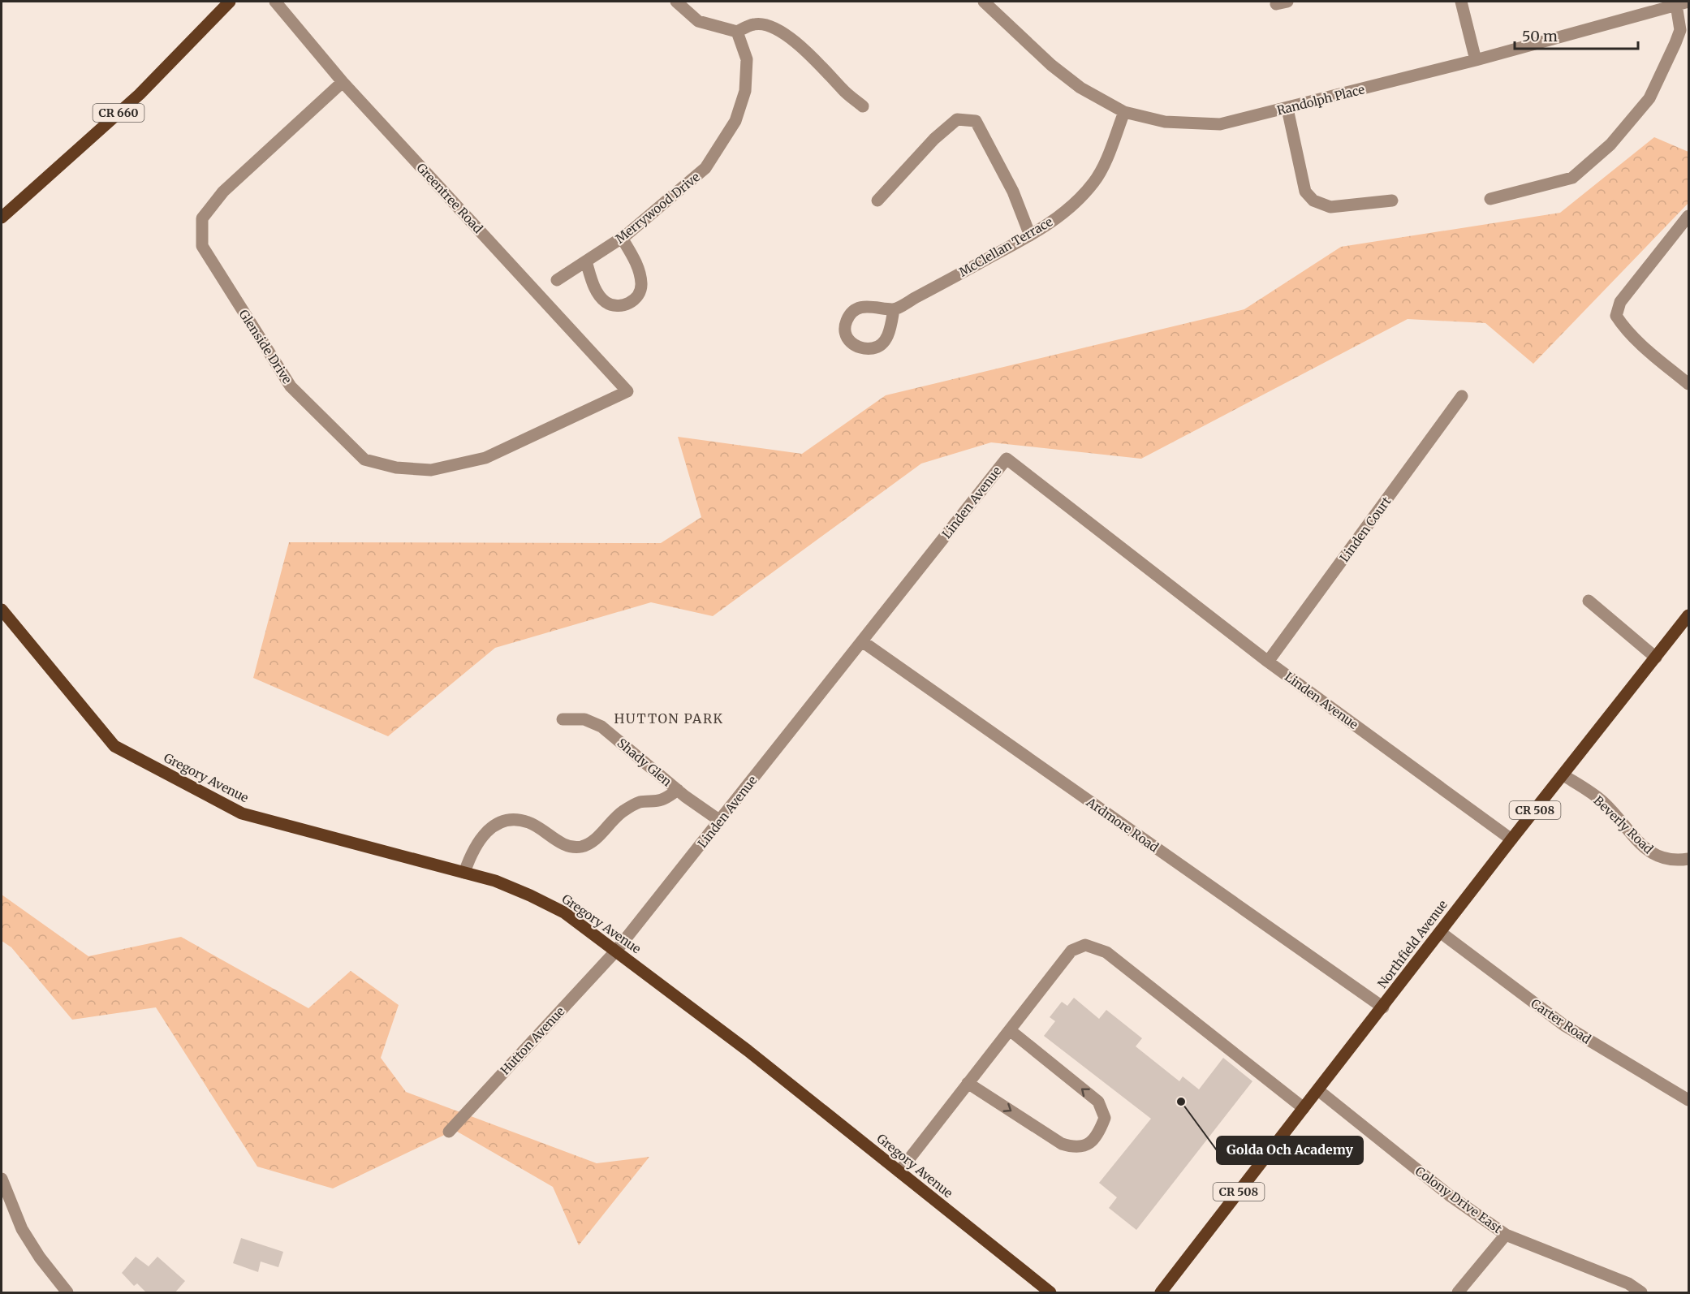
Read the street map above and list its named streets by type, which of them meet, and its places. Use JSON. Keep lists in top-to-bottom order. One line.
{"streets":{"main road":["CR 660","Gregory Avenue","CR 508","Northfield Avenue"],"street":["Randolph Place","Greentree Road","Merrywood Drive","McClellan Terrace","Glenside Drive","Linden Avenue","Linden Court","Shady Glen","Ardmore Road","Beverly Road","Carter Road","Hutton Avenue","Colony Drive East"]},"crossings":[["Randolph Place","McClellan Terrace"],["Greentree Road","Glenside Drive"],["Linden Avenue","Linden Court"],["Linden Avenue","Shady Glen"],["Linden Avenue","Gregory Avenue"],["Linden Avenue","Ardmore Road"],["Linden Avenue","Northfield Avenue"],["Linden Avenue","Hutton Avenue"],["Gregory Avenue","Hutton Avenue"],["Ardmore Road","Northfield Avenue"],["Beverly Road","Northfield Avenue"],["Northfield Avenue","Carter Road"],["Northfield Avenue","Colony Drive East"]],"districts":["HUTTON PARK"],"places":["Golda Och Academy"],"scale_bar":"50 m"}
